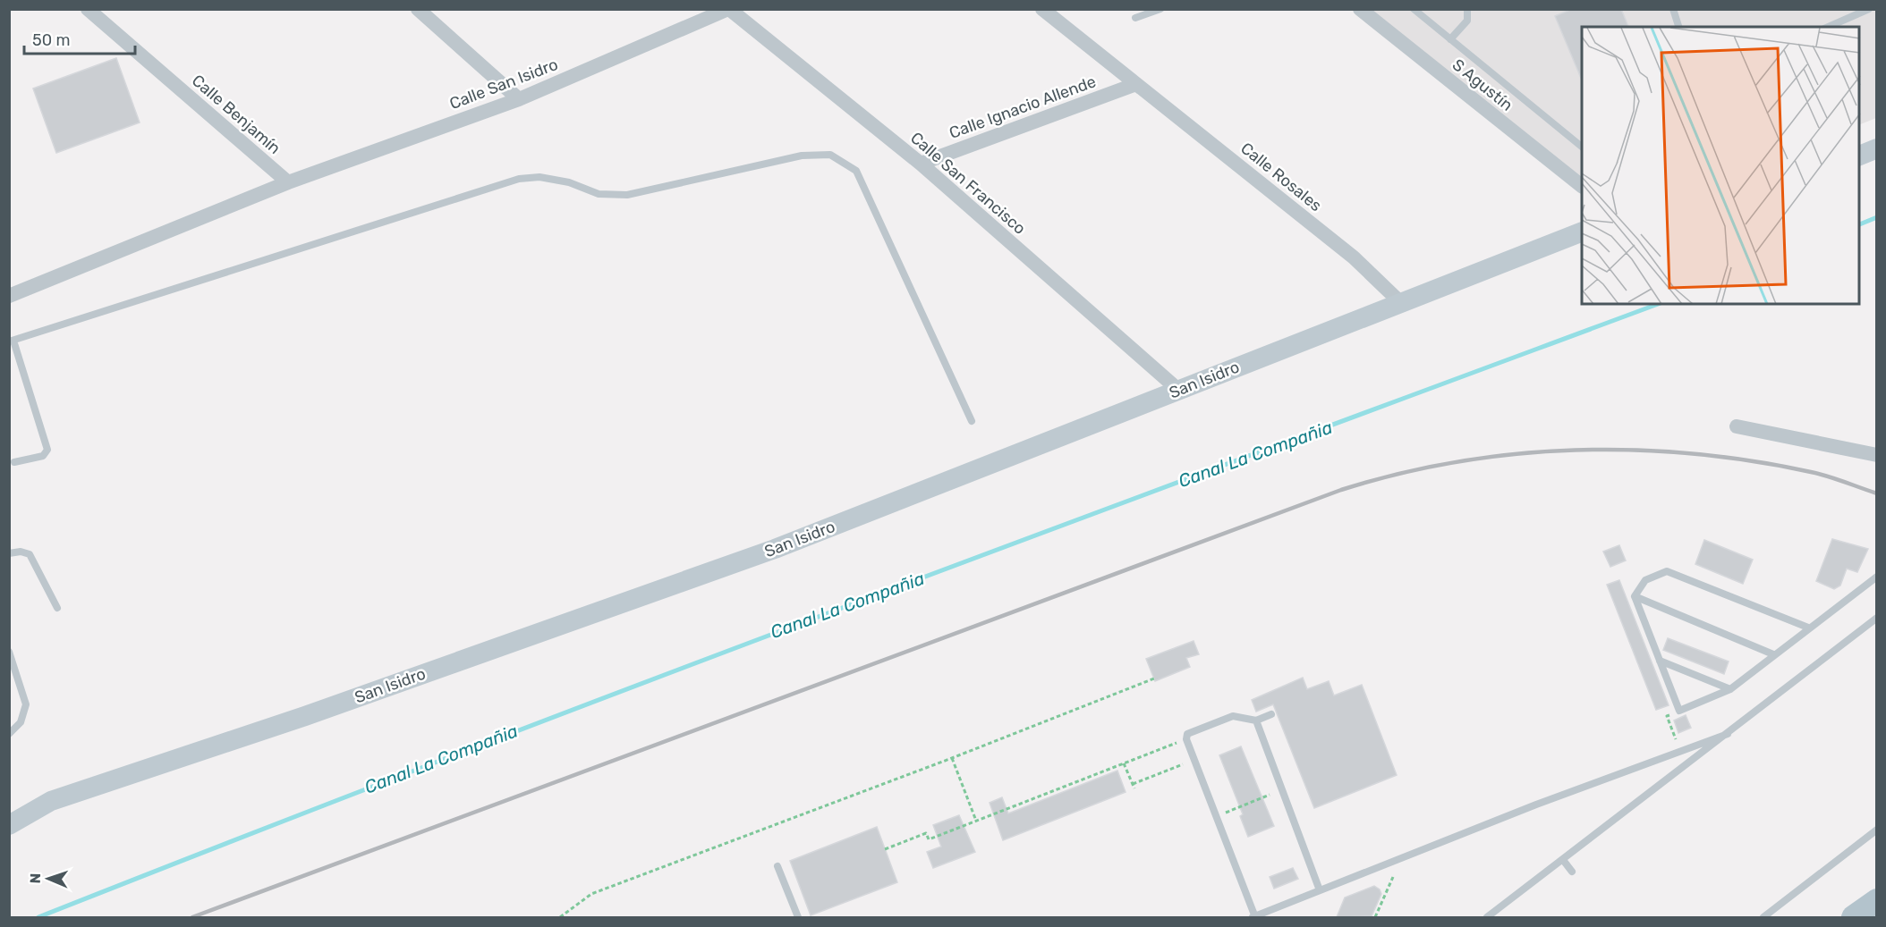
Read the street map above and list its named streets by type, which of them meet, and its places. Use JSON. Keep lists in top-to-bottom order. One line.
{"streets":{"main road":["San Isidro"],"street":["Calle San Isidro","S Agustín","Calle Ignacio Allende","Calle Benjamín","Calle Rosales","Calle San Francisco"]},"crossings":[["Calle San Isidro","Calle Benjamín"],["Calle San Isidro","Calle San Francisco"],["Calle Ignacio Allende","Calle Rosales"],["Calle Ignacio Allende","Calle San Francisco"],["Calle Rosales","San Isidro"],["Calle San Francisco","San Isidro"]],"water":["Canal La Compañia"],"scale_bar":"50 m","north":"left"}
